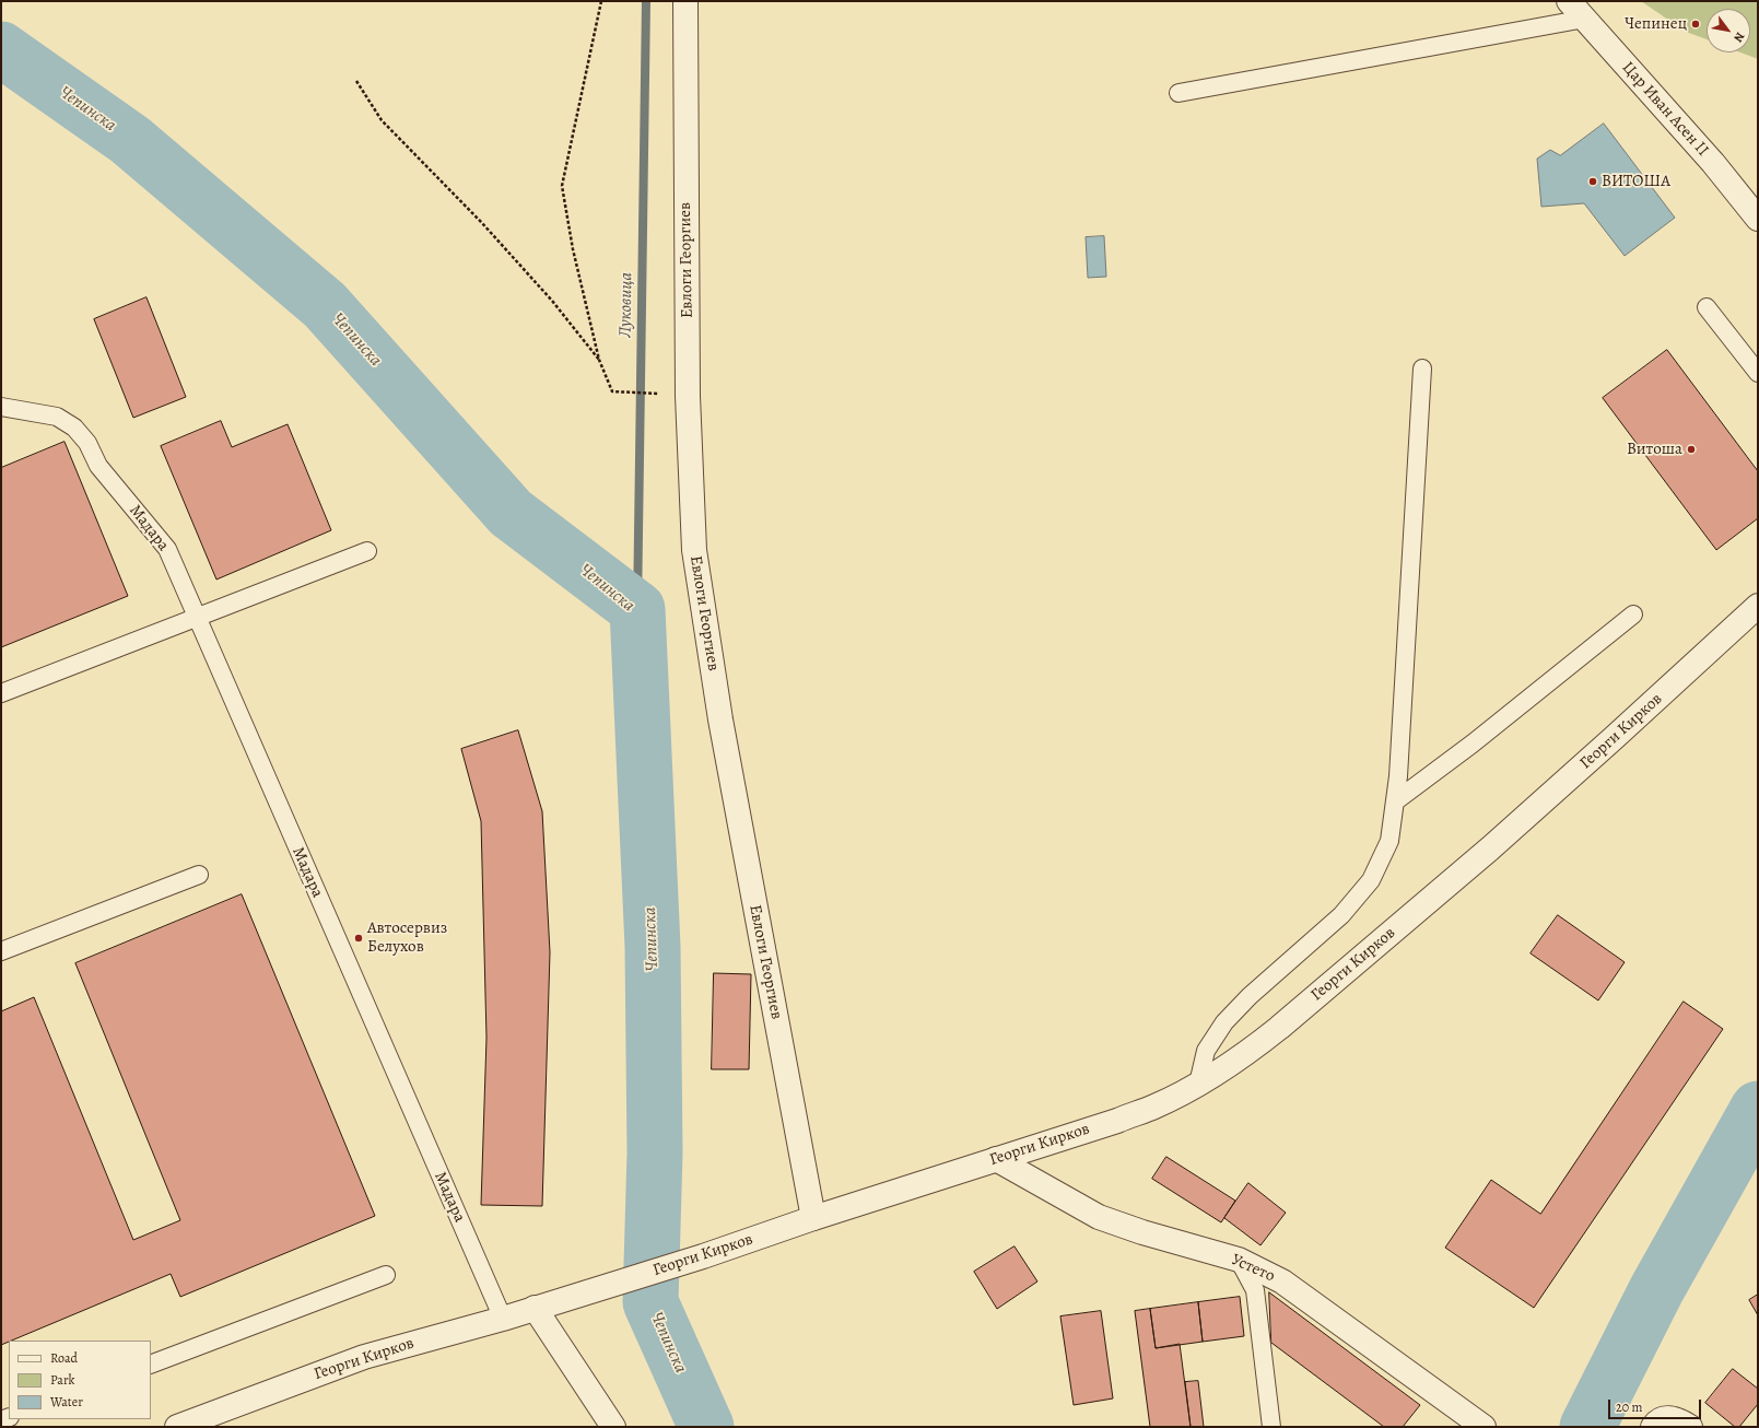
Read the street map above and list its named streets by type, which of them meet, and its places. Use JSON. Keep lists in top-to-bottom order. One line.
{"streets":{"street":["Цар Иван Асен II","Евлоги Георгиев","Георги Кирков","Устето"],"lane":["Мадара"]},"crossings":[["Евлоги Георгиев","Георги Кирков"],["Мадара","Георги Кирков"],["Георги Кирков","Устето"]],"water":["Чепинска","Луковица"],"places":["Чепинец","ВИТОША","Витоша","Автосервиз Белухов"],"legend":["Road","Park","Water"],"scale_bar":"20 m","north":"bottom right"}
